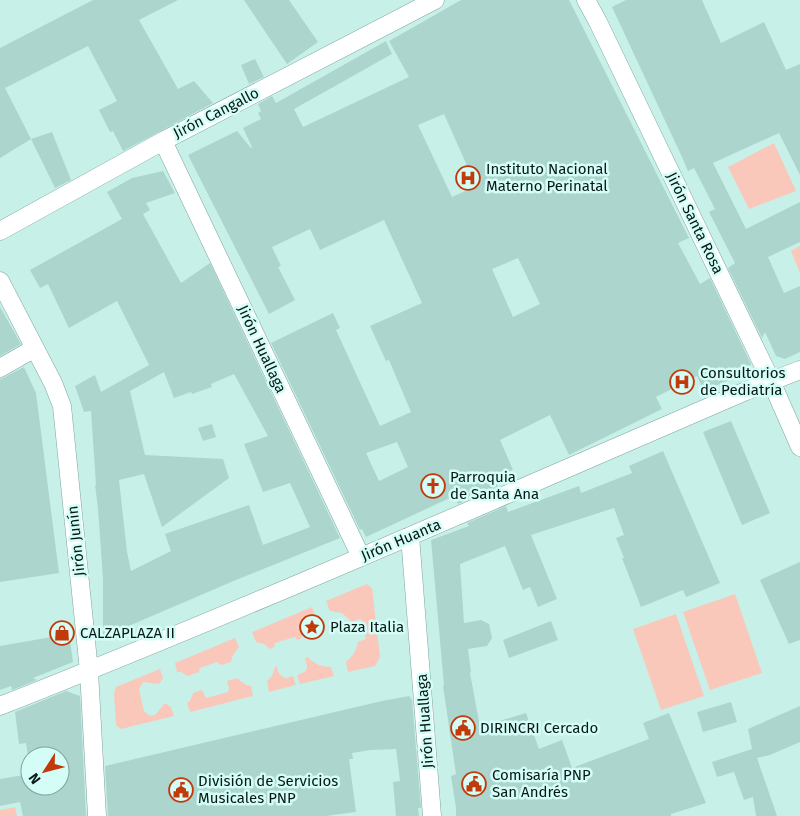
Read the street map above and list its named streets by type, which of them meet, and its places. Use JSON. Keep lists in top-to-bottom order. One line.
{"streets":{"street":["Jirón Cangallo","Jirón Santa Rosa","Jirón Huallaga","Jirón Huanta","Jirón Junín"]},"crossings":[["Jirón Cangallo","Jirón Huallaga"],["Jirón Santa Rosa","Jirón Huanta"],["Jirón Huallaga","Jirón Huanta"],["Jirón Huanta","Jirón Junín"]],"places":{"hospital":["Instituto Nacional Materno Perinatal","Consultorios de Pediatría"],"church":["Parroquia de Santa Ana"],"place":["Plaza Italia"],"shop":["CALZAPLAZA II"],"public building":["DIRINCRI Cercado","Comisaría PNP San Andrés","División de Servicios Musicales PNP"]},"north":"bottom left"}
